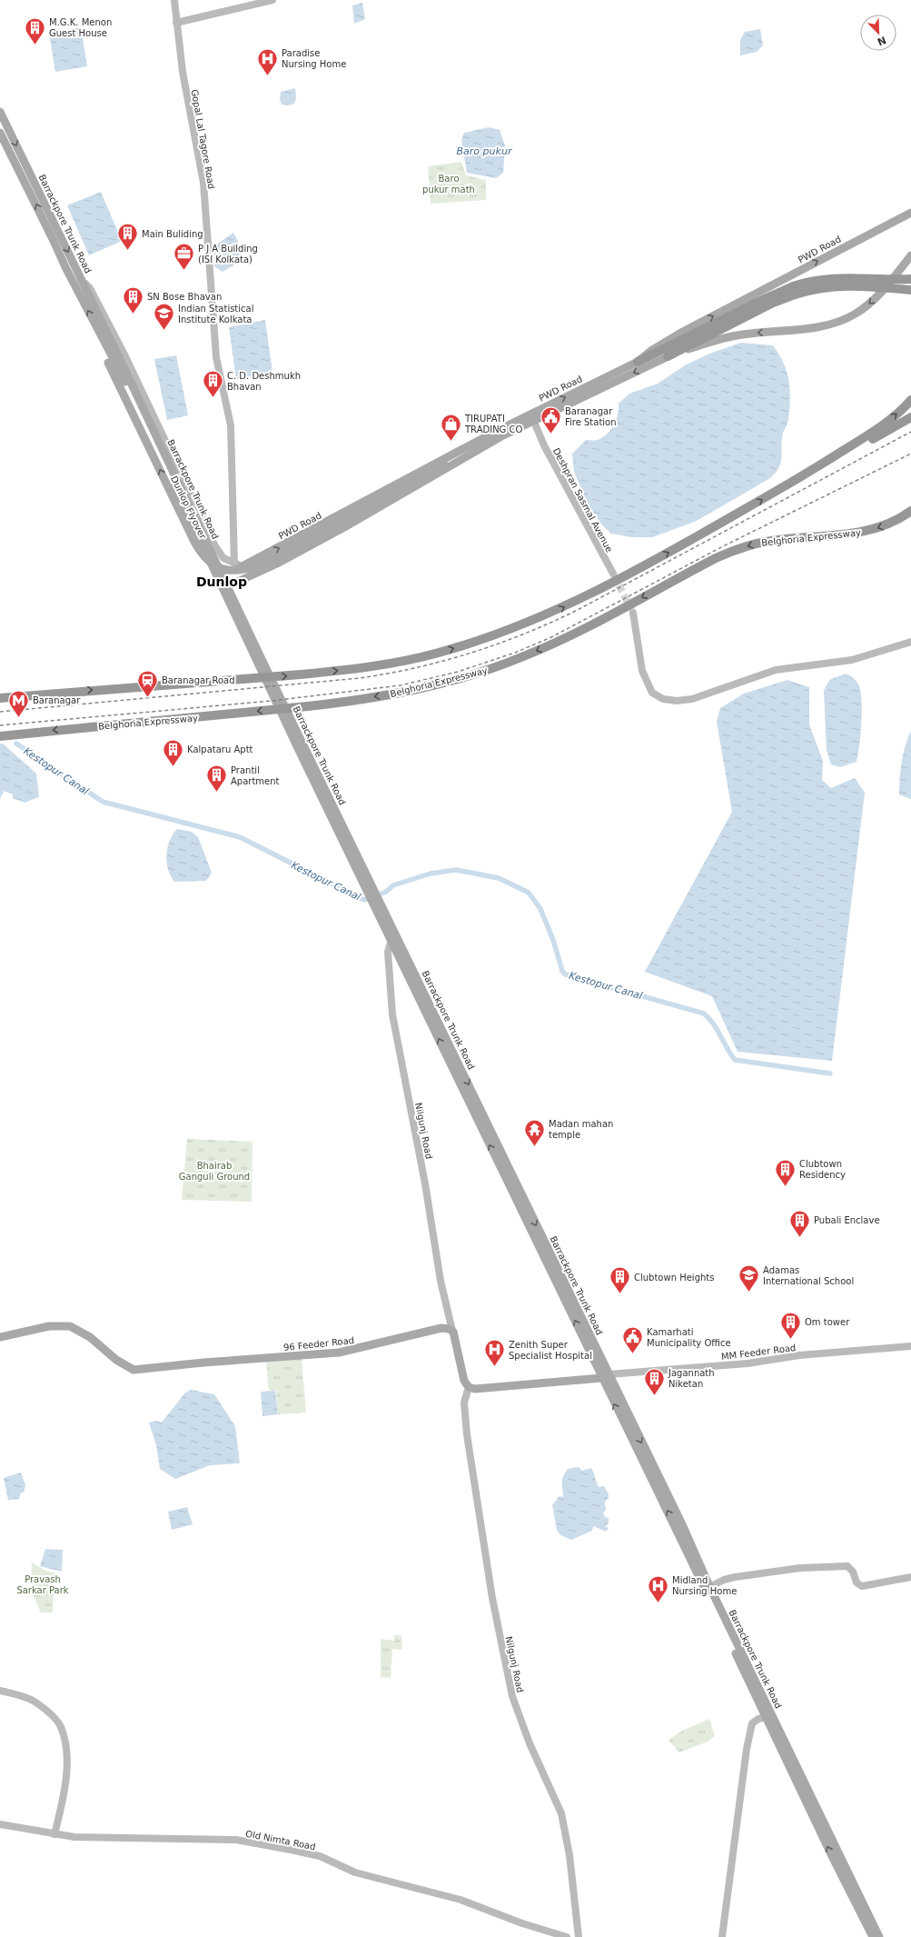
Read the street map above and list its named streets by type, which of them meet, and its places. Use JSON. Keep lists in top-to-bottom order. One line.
{"streets":{"highway":["Belghoria Expressway"],"main road":["Barrackpore Trunk Road","PWD Road","Dunlop Flyover","96 Feeder Road"],"street":["Gopal Lal Tagore Road","Deshpran Sasmal Avenue","Nilgunj Road","MM Feeder Road","Old Nimta Road"]},"crossings":[["Barrackpore Trunk Road","PWD Road"],["Barrackpore Trunk Road","Dunlop Flyover"],["Barrackpore Trunk Road","Nilgunj Road"],["Barrackpore Trunk Road","MM Feeder Road"],["PWD Road","Deshpran Sasmal Avenue"],["PWD Road","Dunlop Flyover"],["Nilgunj Road","96 Feeder Road"]],"districts":["Dunlop"],"water":["Baro pukur","Kestopur Canal"],"parks":["Baro pukur math","Bhairab Ganguli Ground","Pravash Sarkar Park"],"places":{"building":["M.G.K. Menon Guest House","Main Buliding","SN Bose Bhavan","C. D. Deshmukh Bhavan","Kalpataru Aptt","Prantil Apartment","Clubtown Residency","Pubali Enclave","Clubtown Heights","Om tower","Jagannath Niketan"],"hospital":["Paradise Nursing Home","Zenith Super Specialist Hospital","Midland Nursing Home"],"office":["P J A Building (ISI Kolkata)"],"school or university":["Indian Statistical Institute Kolkata","Adamas International School"],"public building":["Baranagar Fire Station","Kamarhati Municipality Office"],"shop":["TIRUPATI TRADING CO"],"station":["Baranagar Road"],"metro station":["Baranagar"],"temple":["Madan mahan temple"]},"north":"bottom right"}
